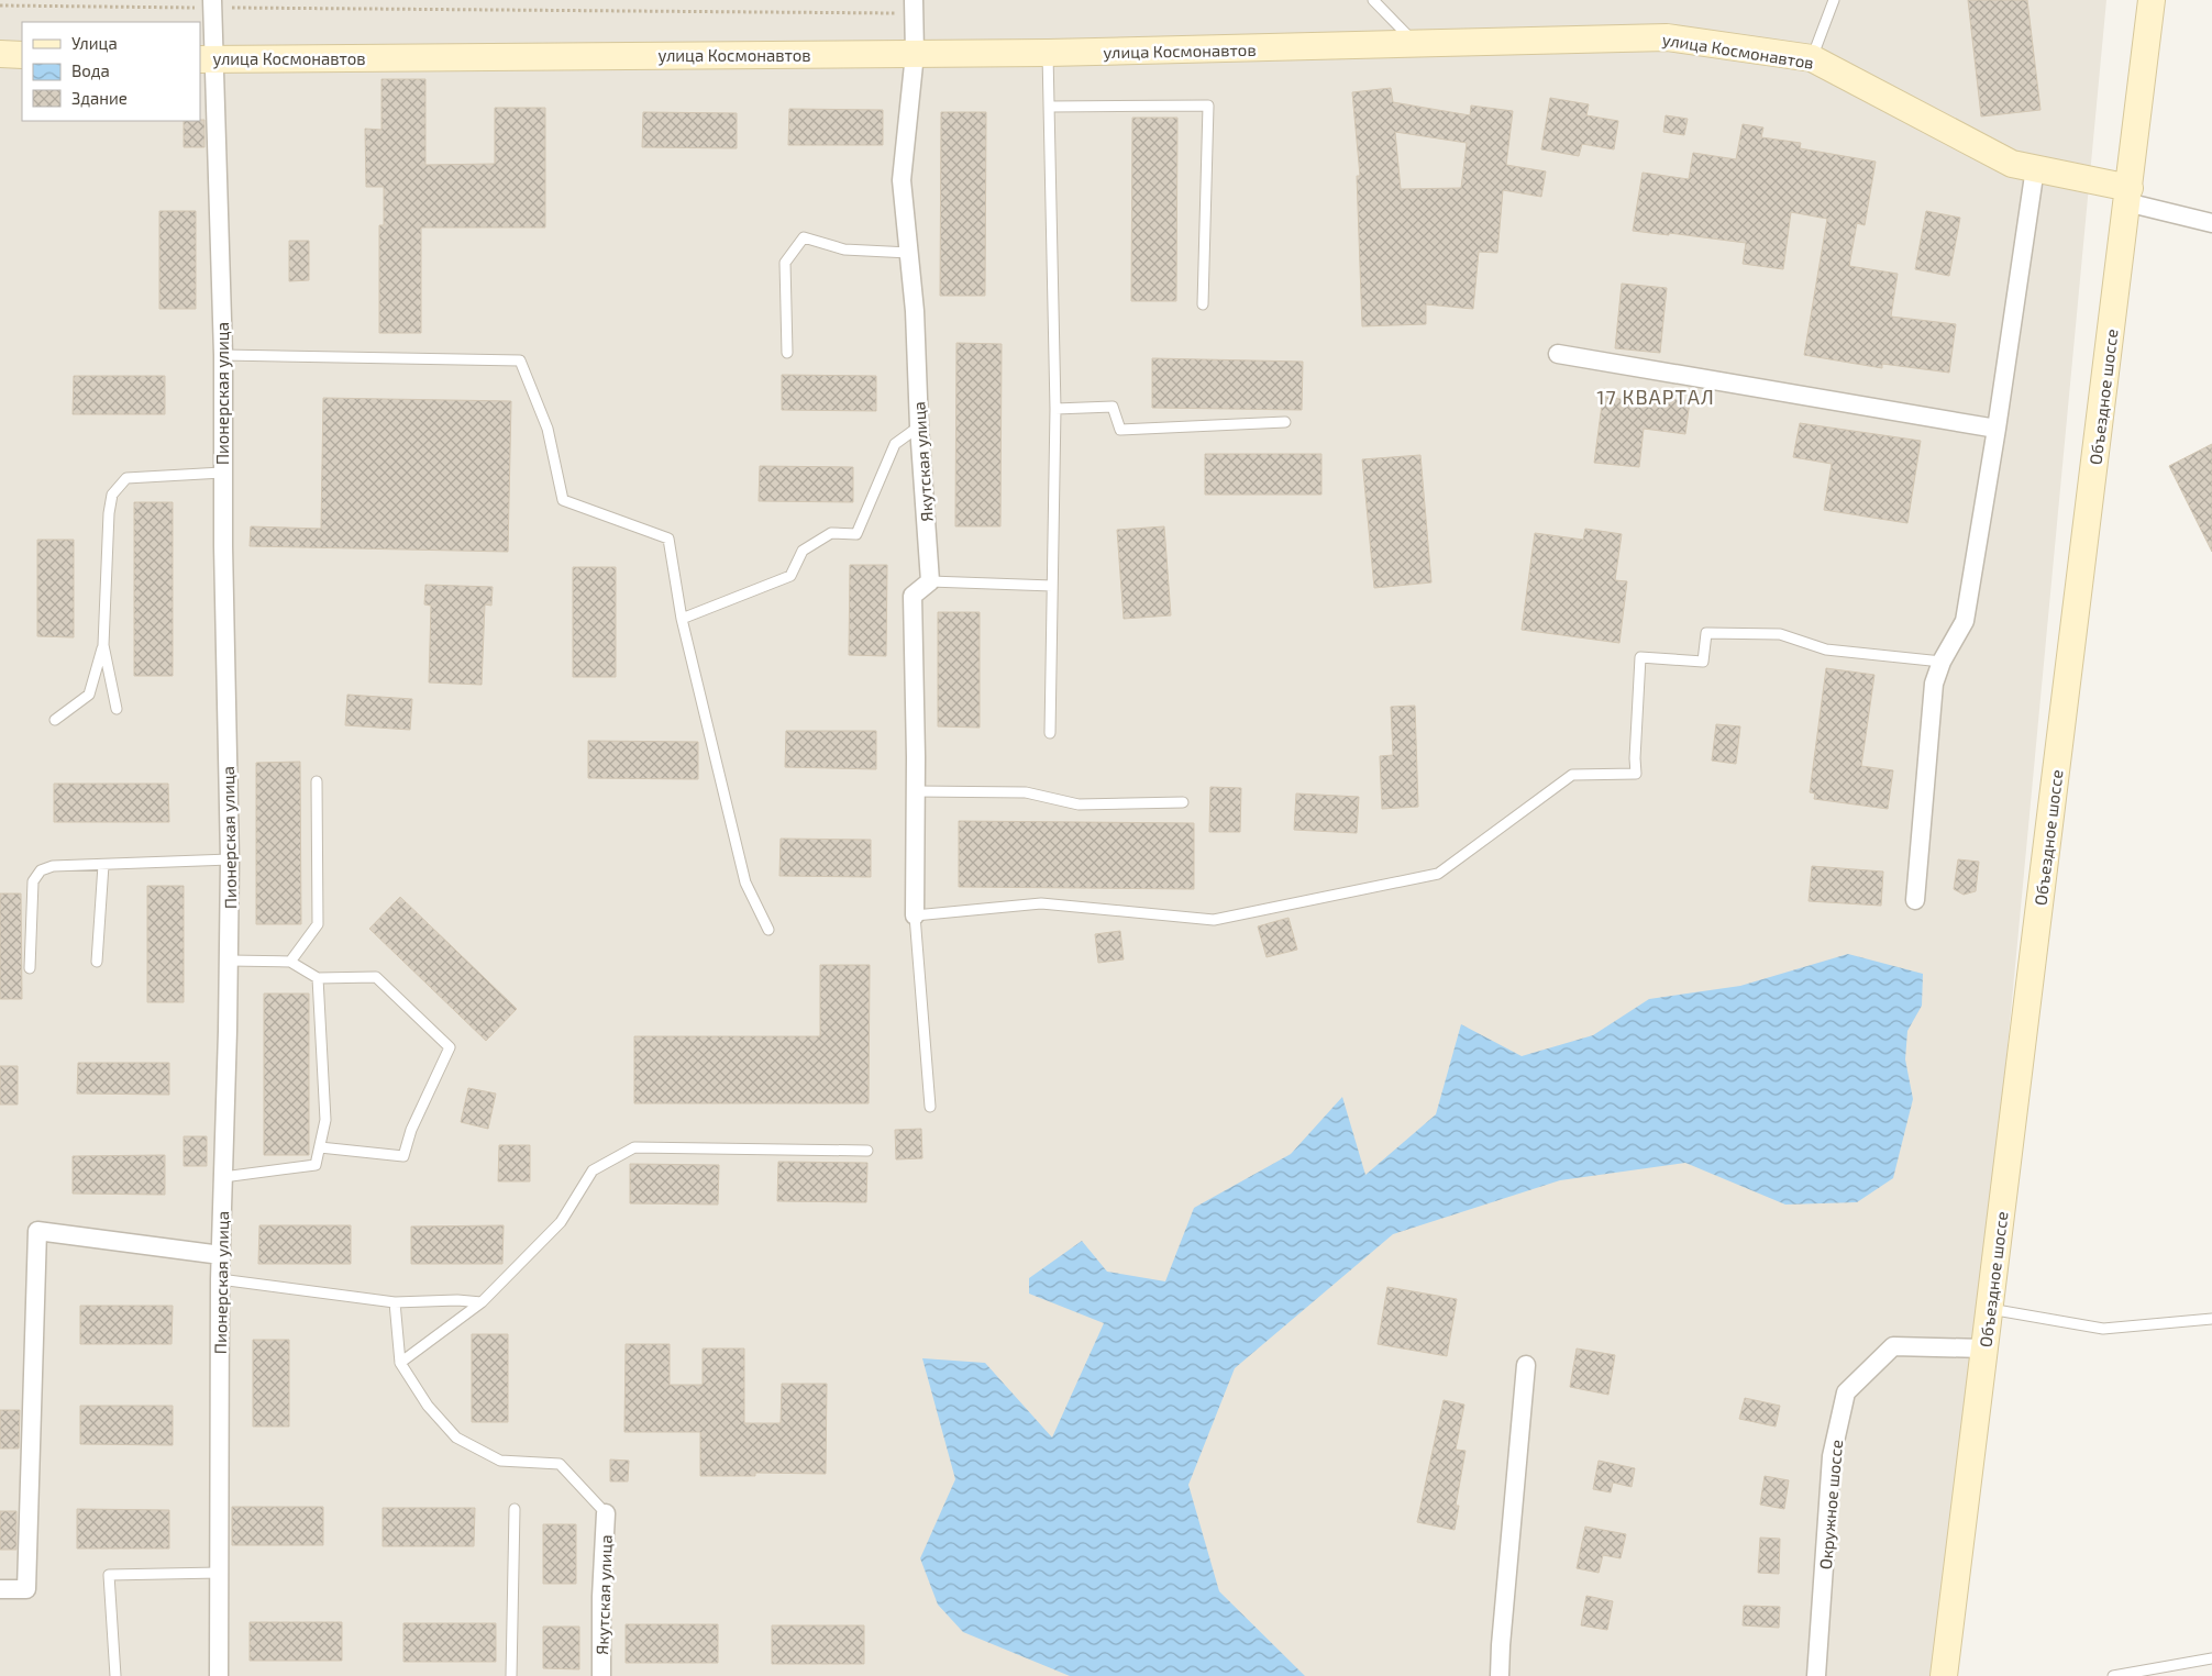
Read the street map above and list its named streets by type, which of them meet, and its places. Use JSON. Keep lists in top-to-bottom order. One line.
{"streets":{"street":["улица Космонавтов","Пионерская улица","Объездное шоссе","Якутская улица","Окружное шоссе"]},"crossings":[["улица Космонавтов","Пионерская улица"],["улица Космонавтов","Объездное шоссе"],["улица Космонавтов","Якутская улица"],["Объездное шоссе","Окружное шоссе"]],"districts":["17 КВАРТАЛ"],"legend":["Улица","Вода","Здание"]}
